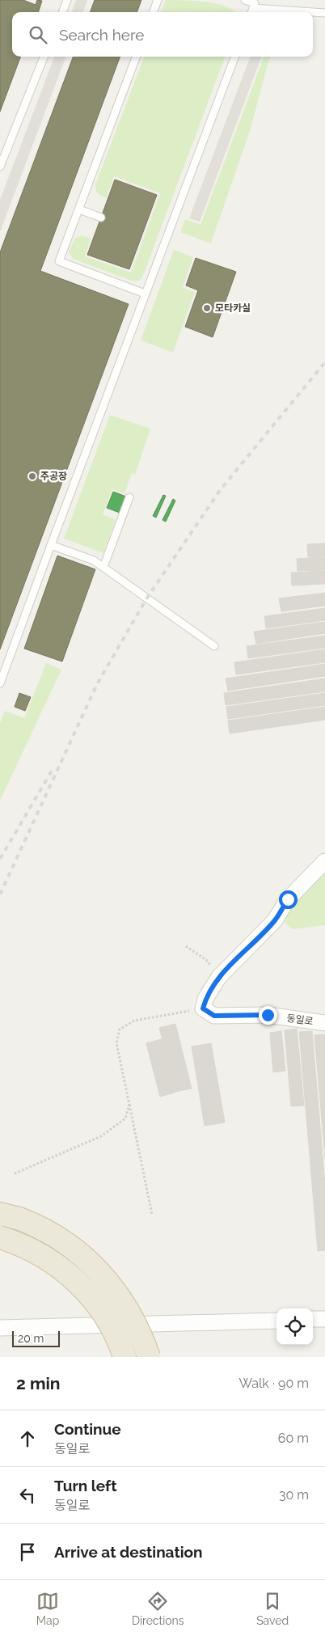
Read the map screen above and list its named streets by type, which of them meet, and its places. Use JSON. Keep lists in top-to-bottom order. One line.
{"streets":{"street":["동일로"]},"places":["모타카실","주공장"],"scale_bar":"20 m","page":{"search":"Search here","scale":"20 m","heading":["2 min","Walk · 90 m"],"list":[["Continue","동일로","60 m"],["Turn left","동일로","30 m"],"Arrive at destination"],"nav":["Map","Directions","Saved"]}}
